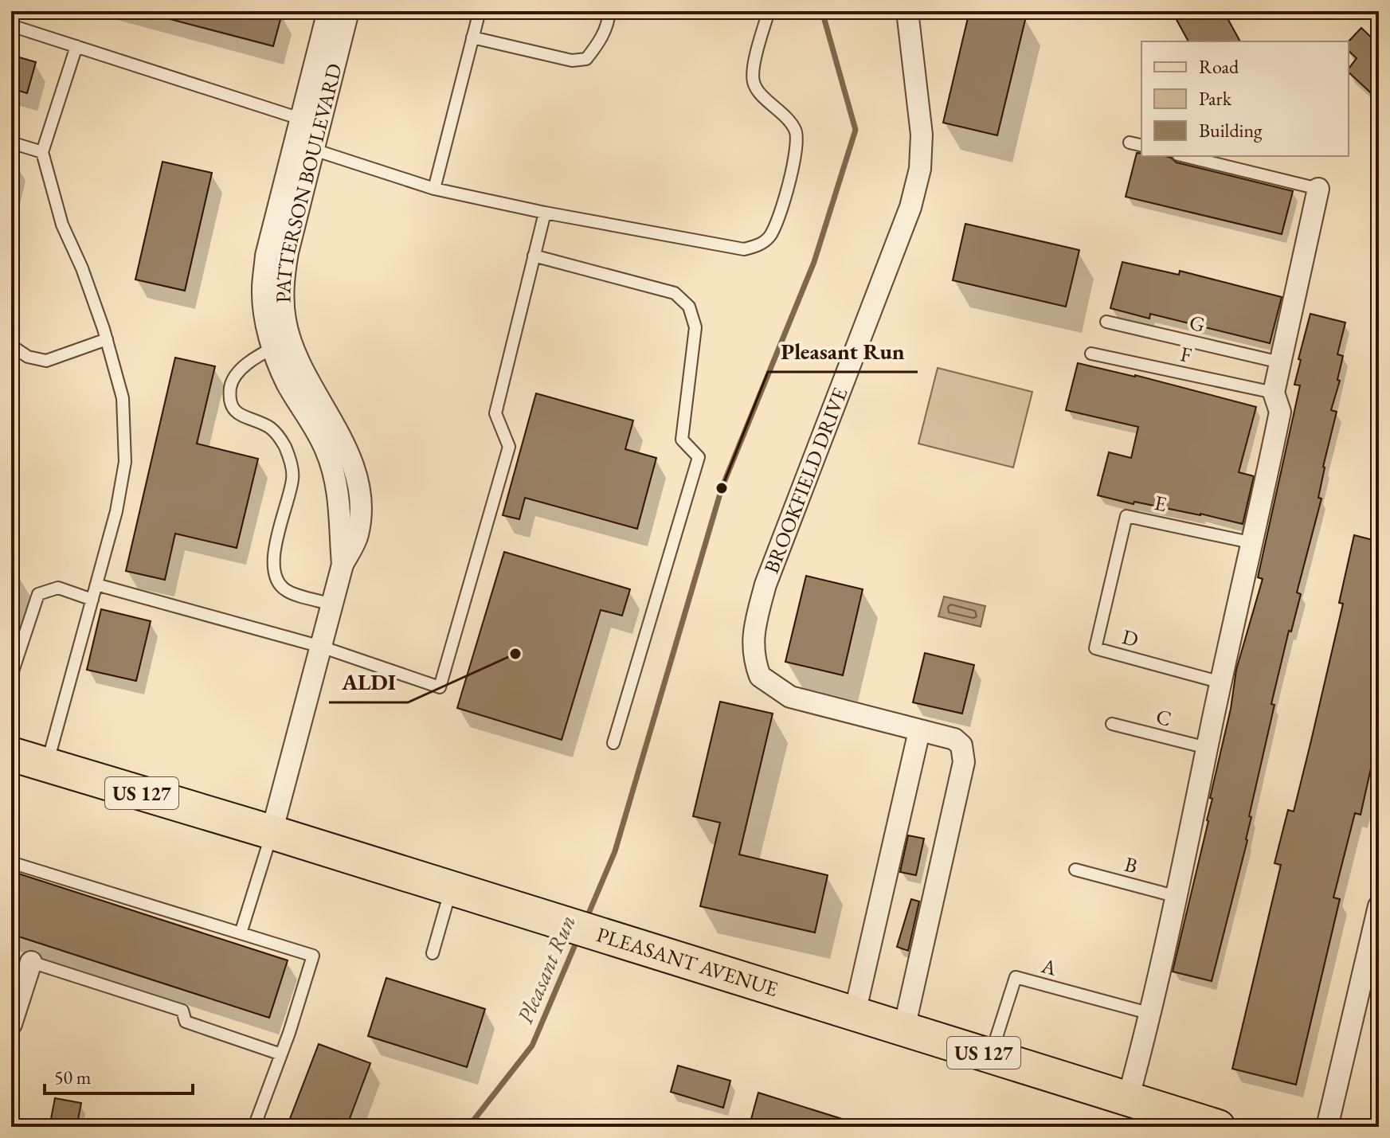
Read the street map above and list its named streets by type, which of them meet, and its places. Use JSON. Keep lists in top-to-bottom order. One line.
{"streets":{"main road":["US 127","PLEASANT AVENUE"],"street":["PATTERSON BOULEVARD","BROOKFIELD DRIVE"],"lane":["G","F","E","D","C","B","A"]},"crossings":[["PATTERSON BOULEVARD","PLEASANT AVENUE"],["BROOKFIELD DRIVE","PLEASANT AVENUE"],["E","D"],["PLEASANT AVENUE","A"]],"water":["Pleasant Run"],"places":["Pleasant Run","ALDI"],"legend":["Road","Park","Building"],"scale_bar":"50 m"}
